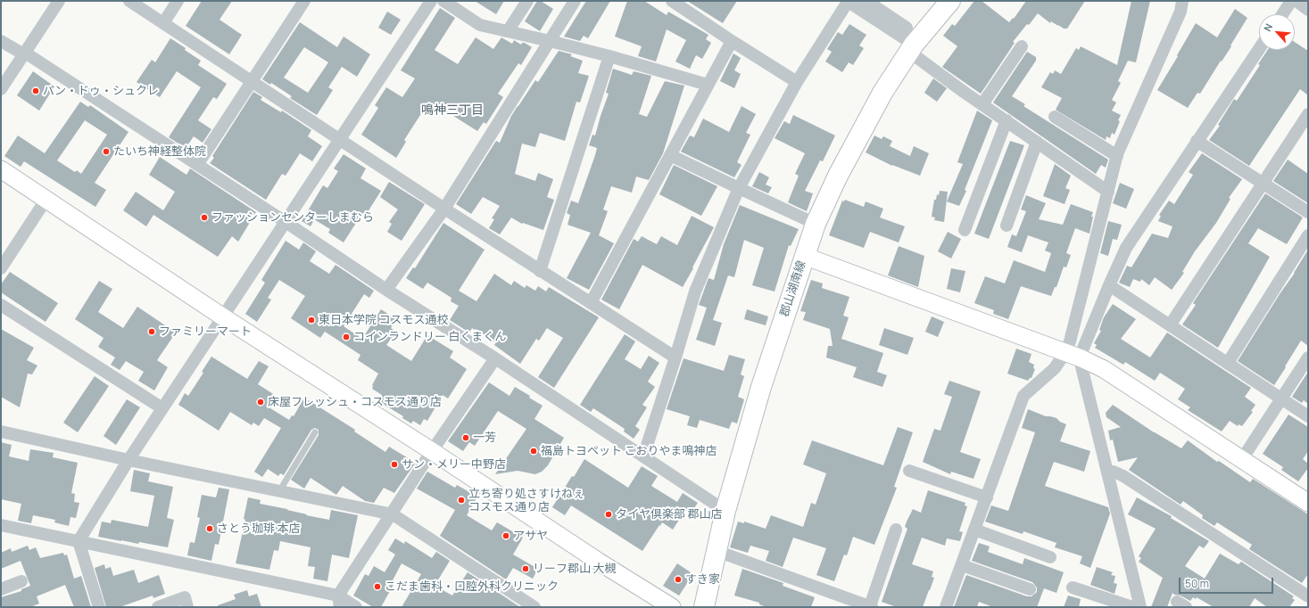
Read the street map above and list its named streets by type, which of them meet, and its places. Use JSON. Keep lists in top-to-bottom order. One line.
{"streets":{"main road":["郡山湖南線"]},"districts":["鳴神三丁目"],"places":["パン・ドゥ・シュクレ","たいち神経整体院","ファッションセンターしまむら","東日本学院 コスモス通校","ファミリーマート","コインランドリー 白くまくん","床屋フレッシュ・コスモス通り店","一芳","福島トヨペット こおりやま鳴神店","サン・メリー中野店","立ち寄り処さすけねぇ コスモス通り店","タイヤ倶楽部 郡山店","さとう珈琲 本店","アサヤ","リーフ郡山 大槻","すき家","こだま歯科・口腔外科クリニック"],"scale_bar":"50 m","north":"top left"}
